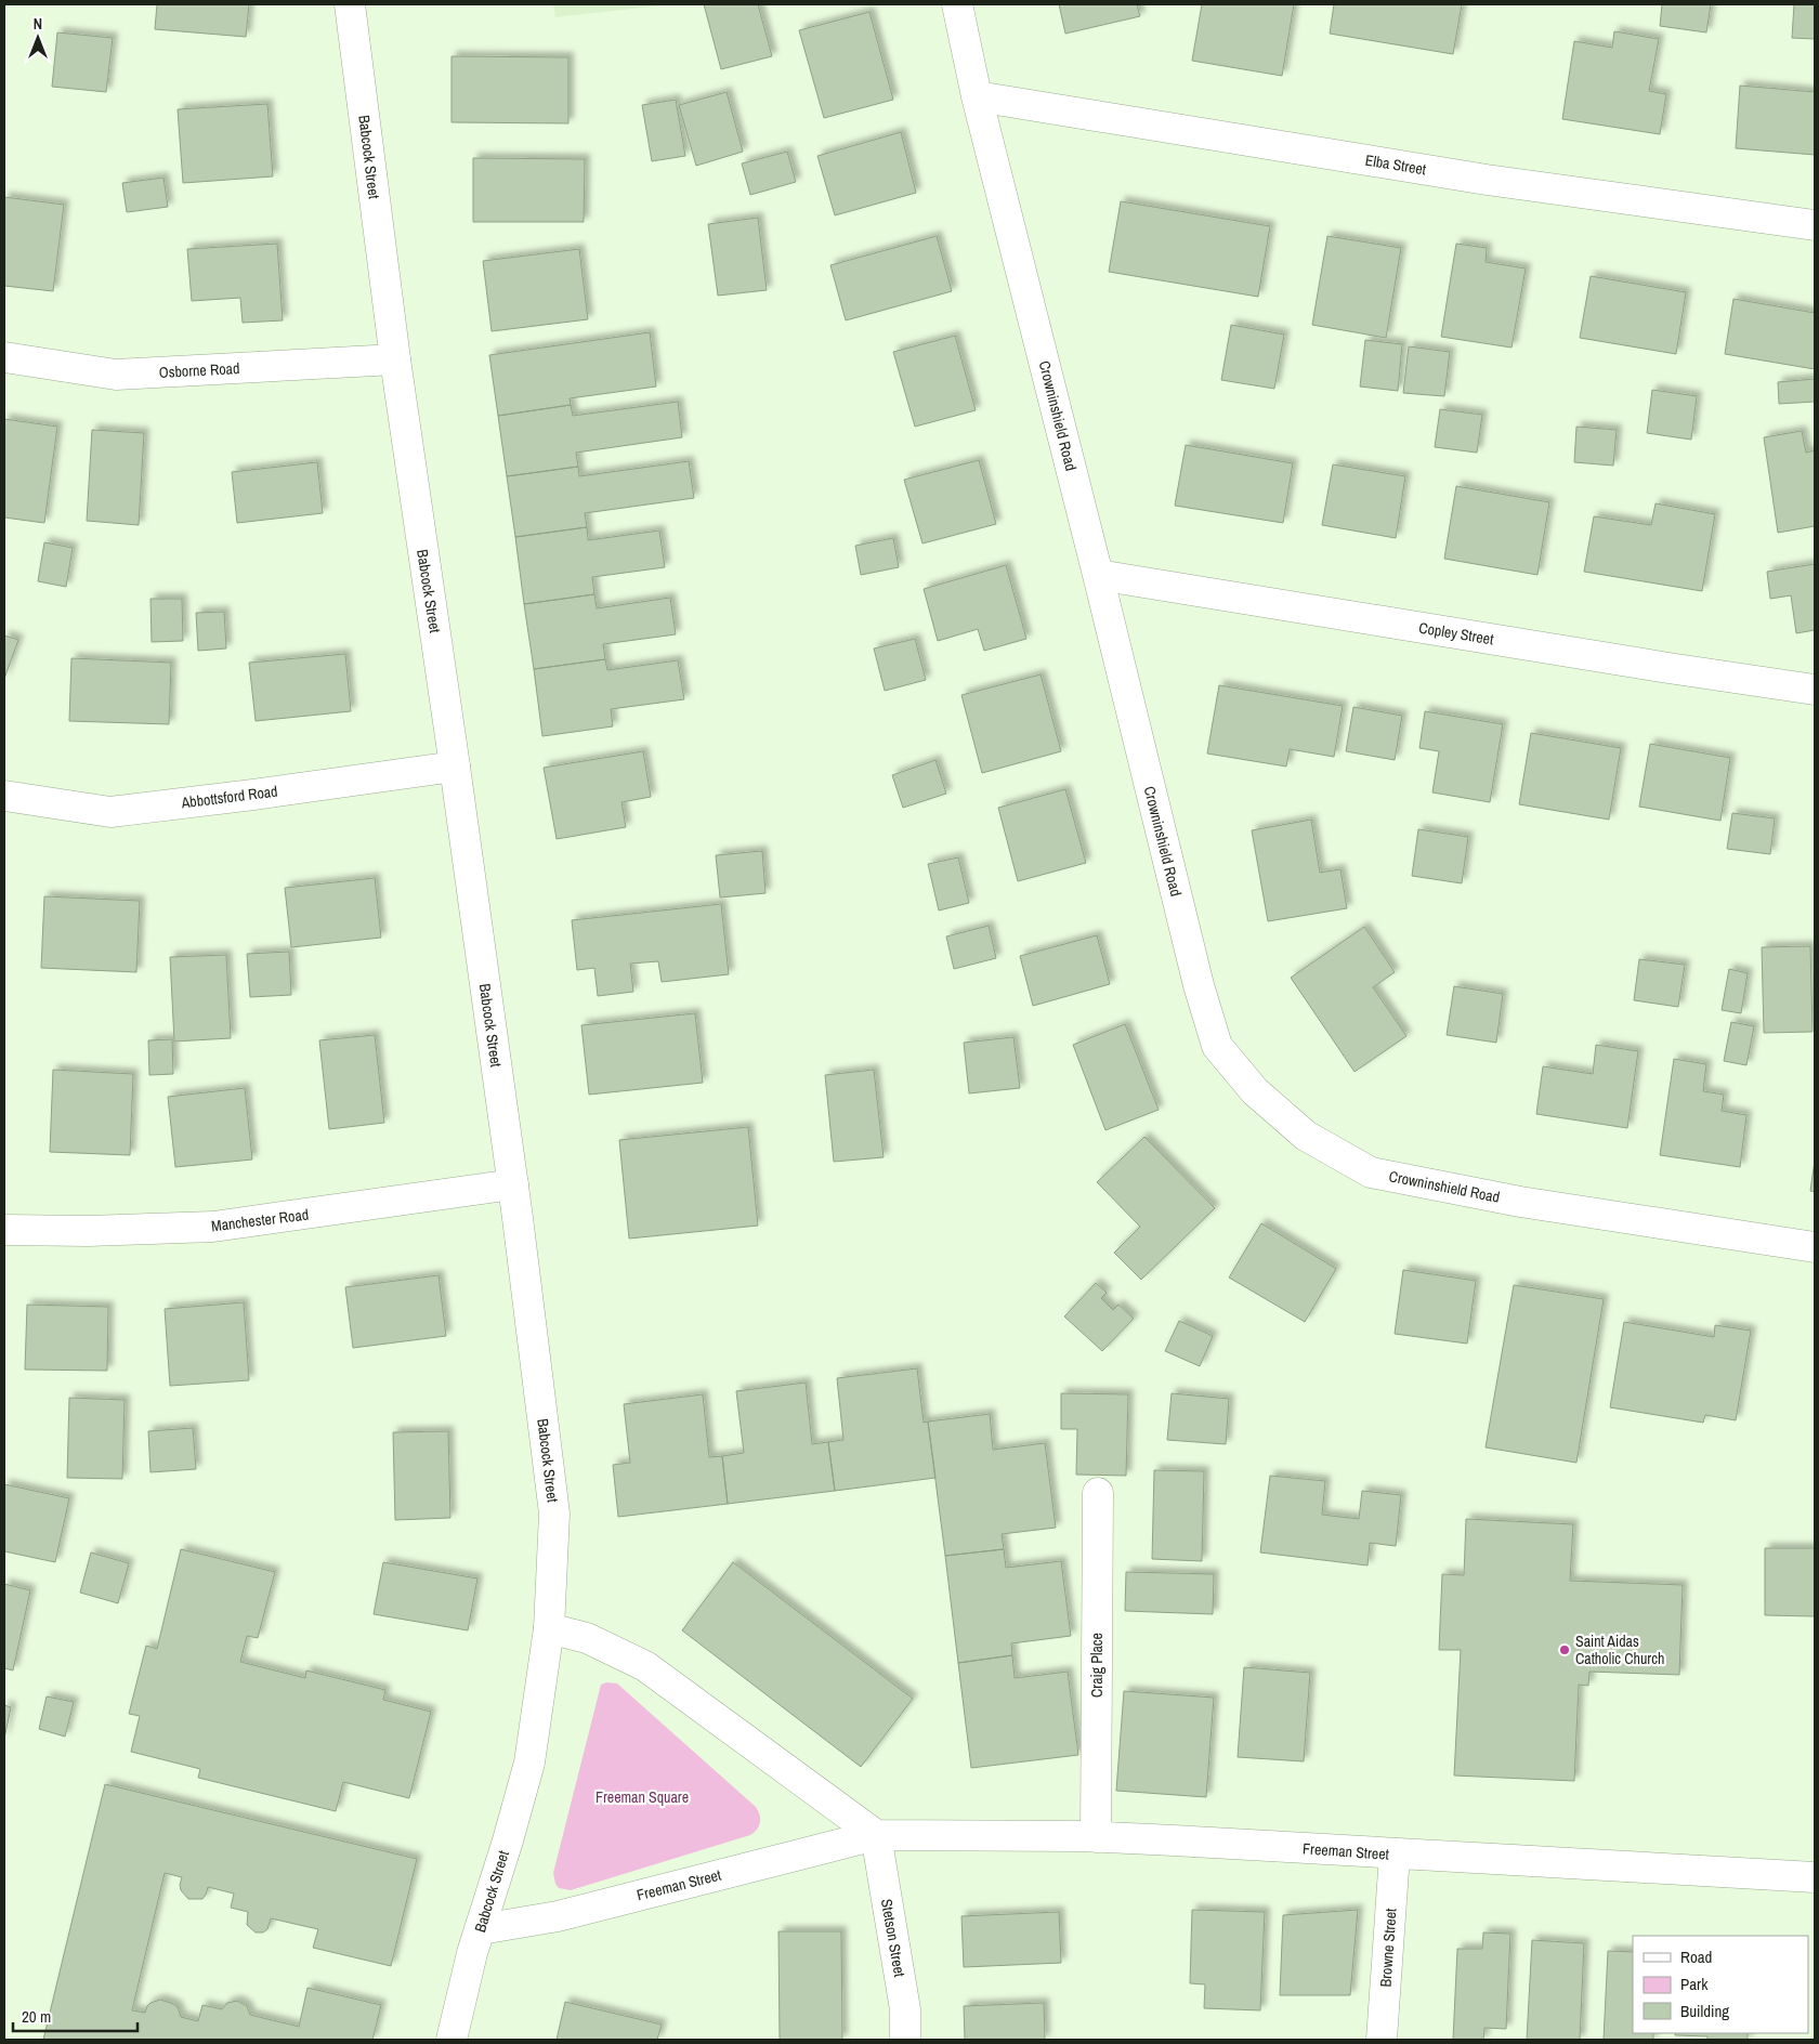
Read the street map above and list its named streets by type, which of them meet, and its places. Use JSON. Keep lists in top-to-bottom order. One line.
{"streets":{"street":["Babcock Street","Elba Street","Osborne Road","Crowninshield Road","Copley Street","Abbottsford Road","Manchester Road","Craig Place","Freeman Street","Stetson Street","Browne Street"]},"crossings":[["Babcock Street","Osborne Road"],["Babcock Street","Abbottsford Road"],["Babcock Street","Manchester Road"],["Babcock Street","Freeman Street"],["Elba Street","Crowninshield Road"],["Crowninshield Road","Copley Street"],["Craig Place","Freeman Street"],["Freeman Street","Stetson Street"],["Freeman Street","Browne Street"]],"parks":["Freeman Square"],"places":["Saint Aidas Catholic Church"],"legend":["Road","Park","Building"],"scale_bar":"20 m","north":"top"}
